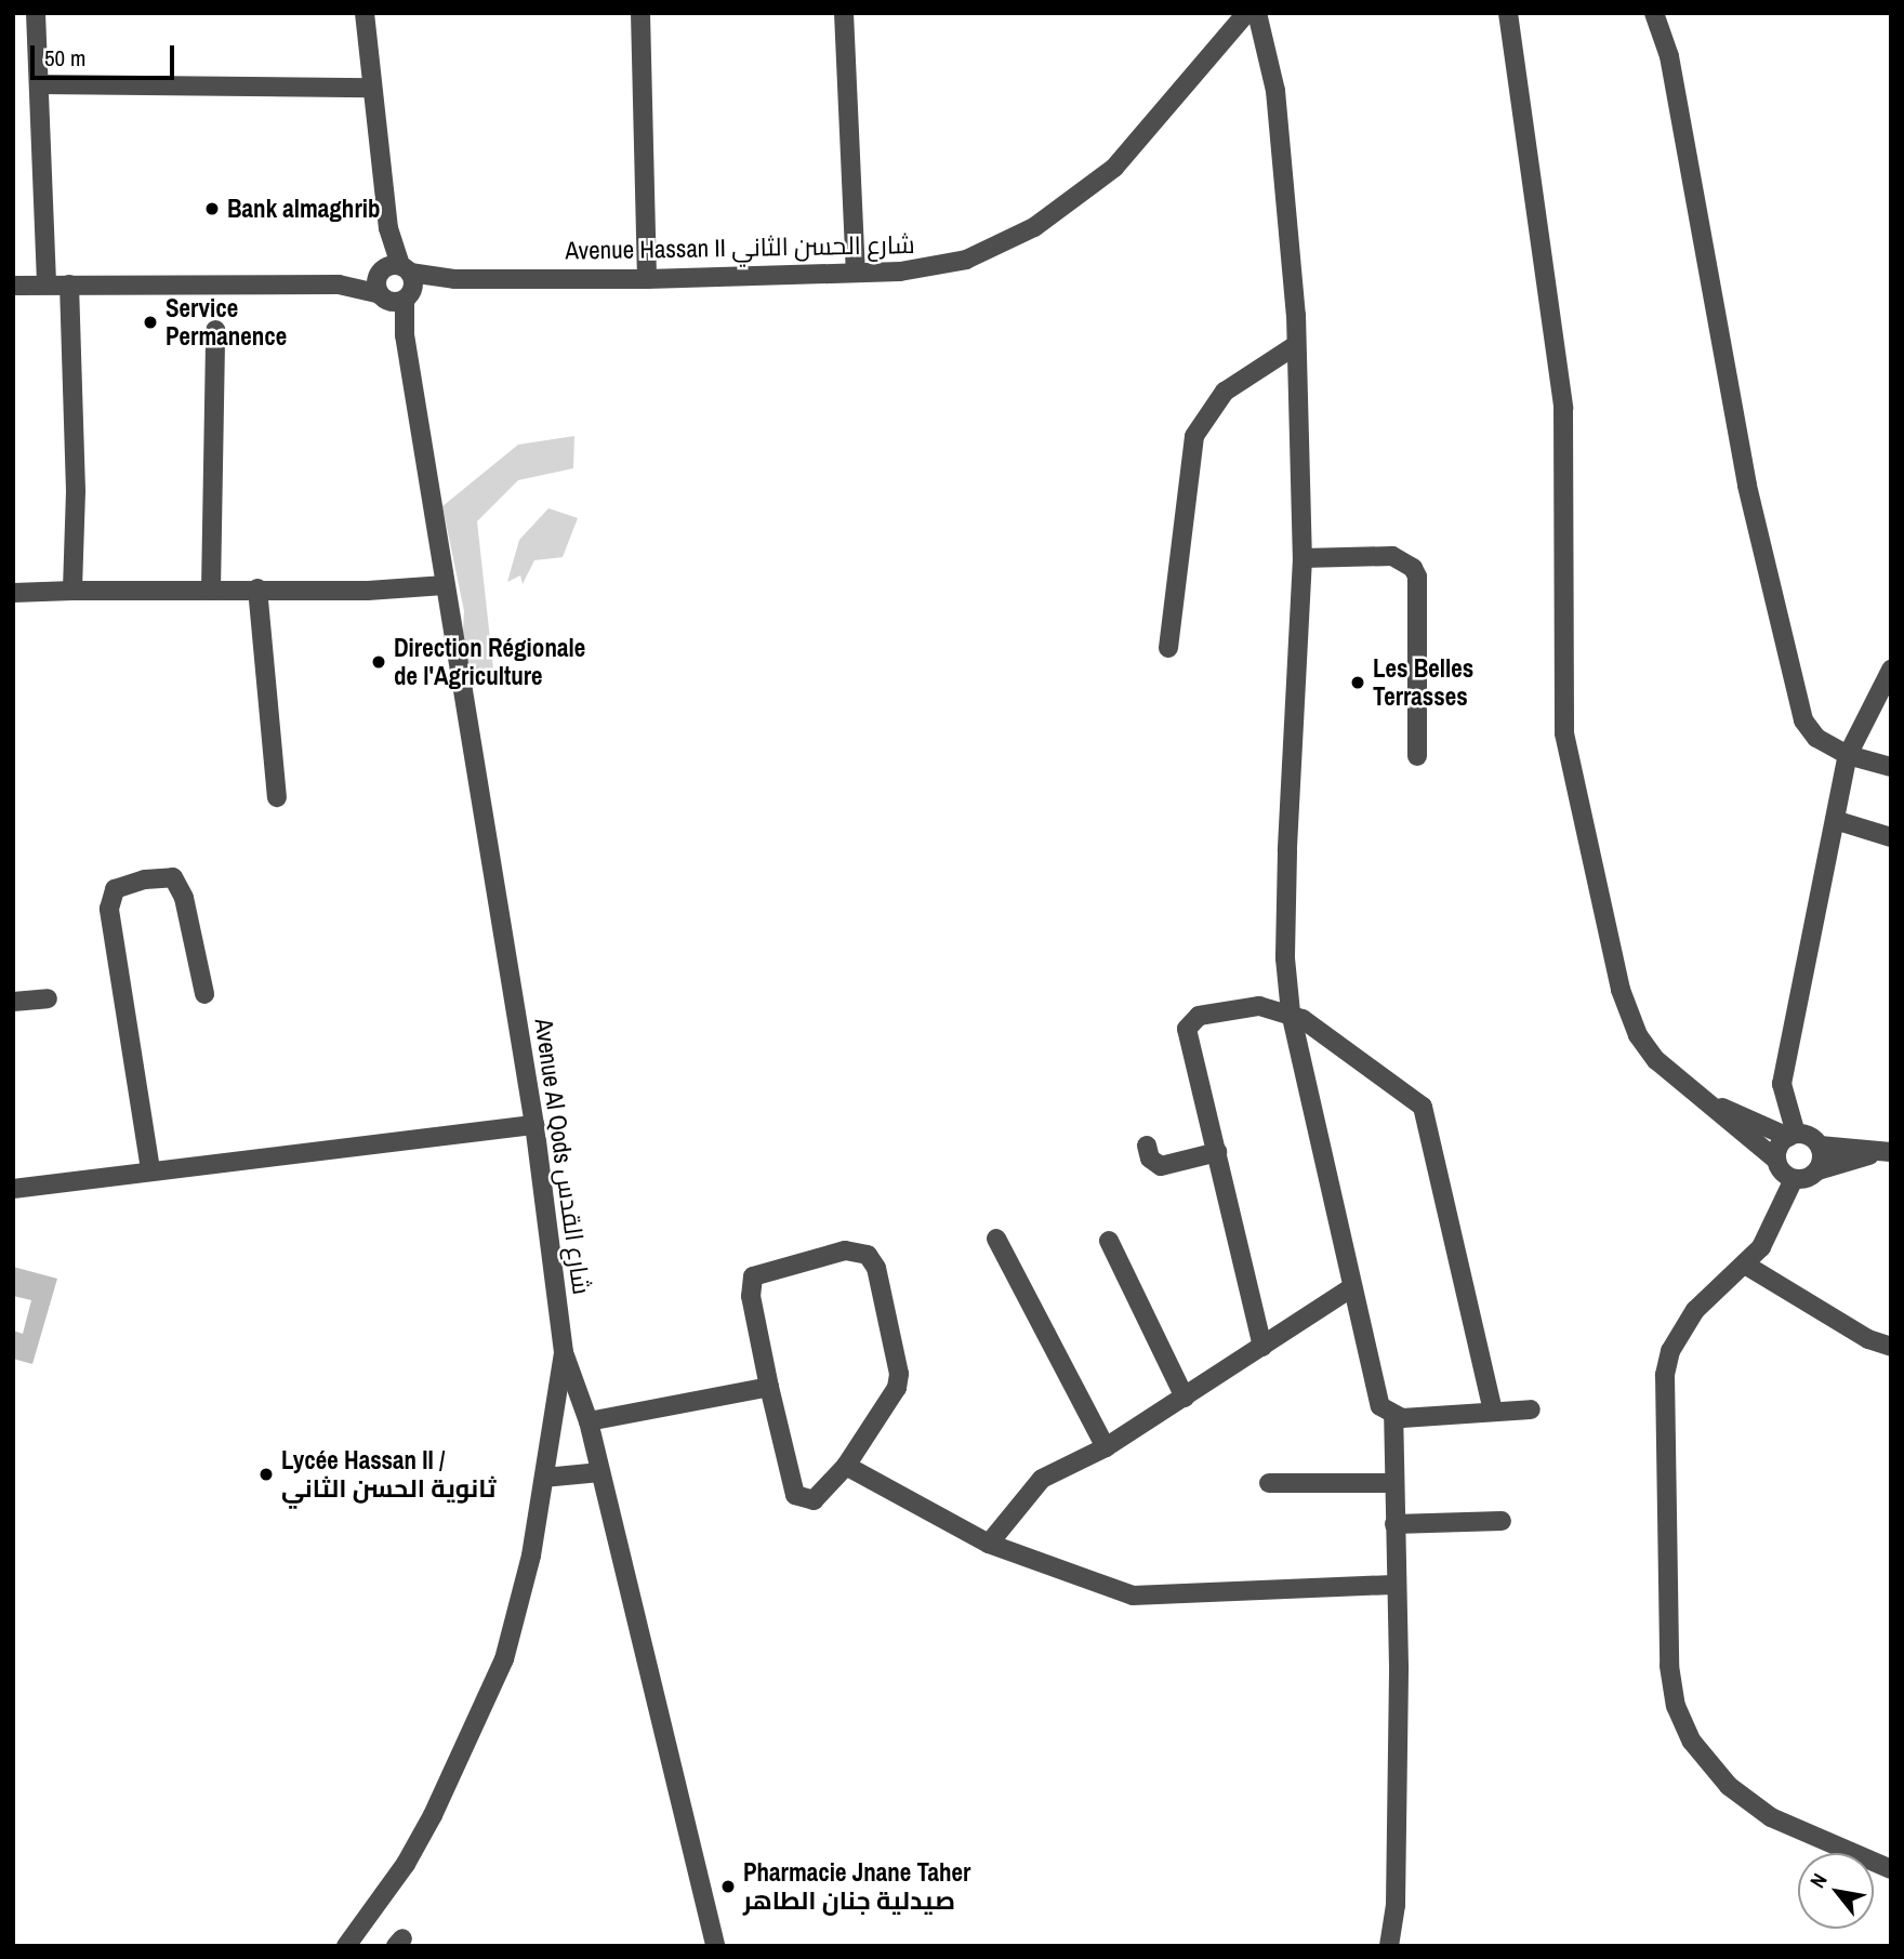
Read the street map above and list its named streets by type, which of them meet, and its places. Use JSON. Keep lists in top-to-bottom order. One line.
{"streets":{"street":["Avenue Hassan II شارع الحسن الثاني","Avenue Al Qods شارع القدس"]},"crossings":[["Avenue Hassan II شارع الحسن الثاني","Avenue Al Qods شارع القدس"]],"places":["Bank almaghrib","Service Permanence","Direction Régionale de l'Agriculture","Les Belles Terrasses","Lycée Hassan II / ثانوية الحسن الثاني","Pharmacie Jnane Taher صيدلية جنان الطاهر"],"scale_bar":"50 m","north":"top left"}
